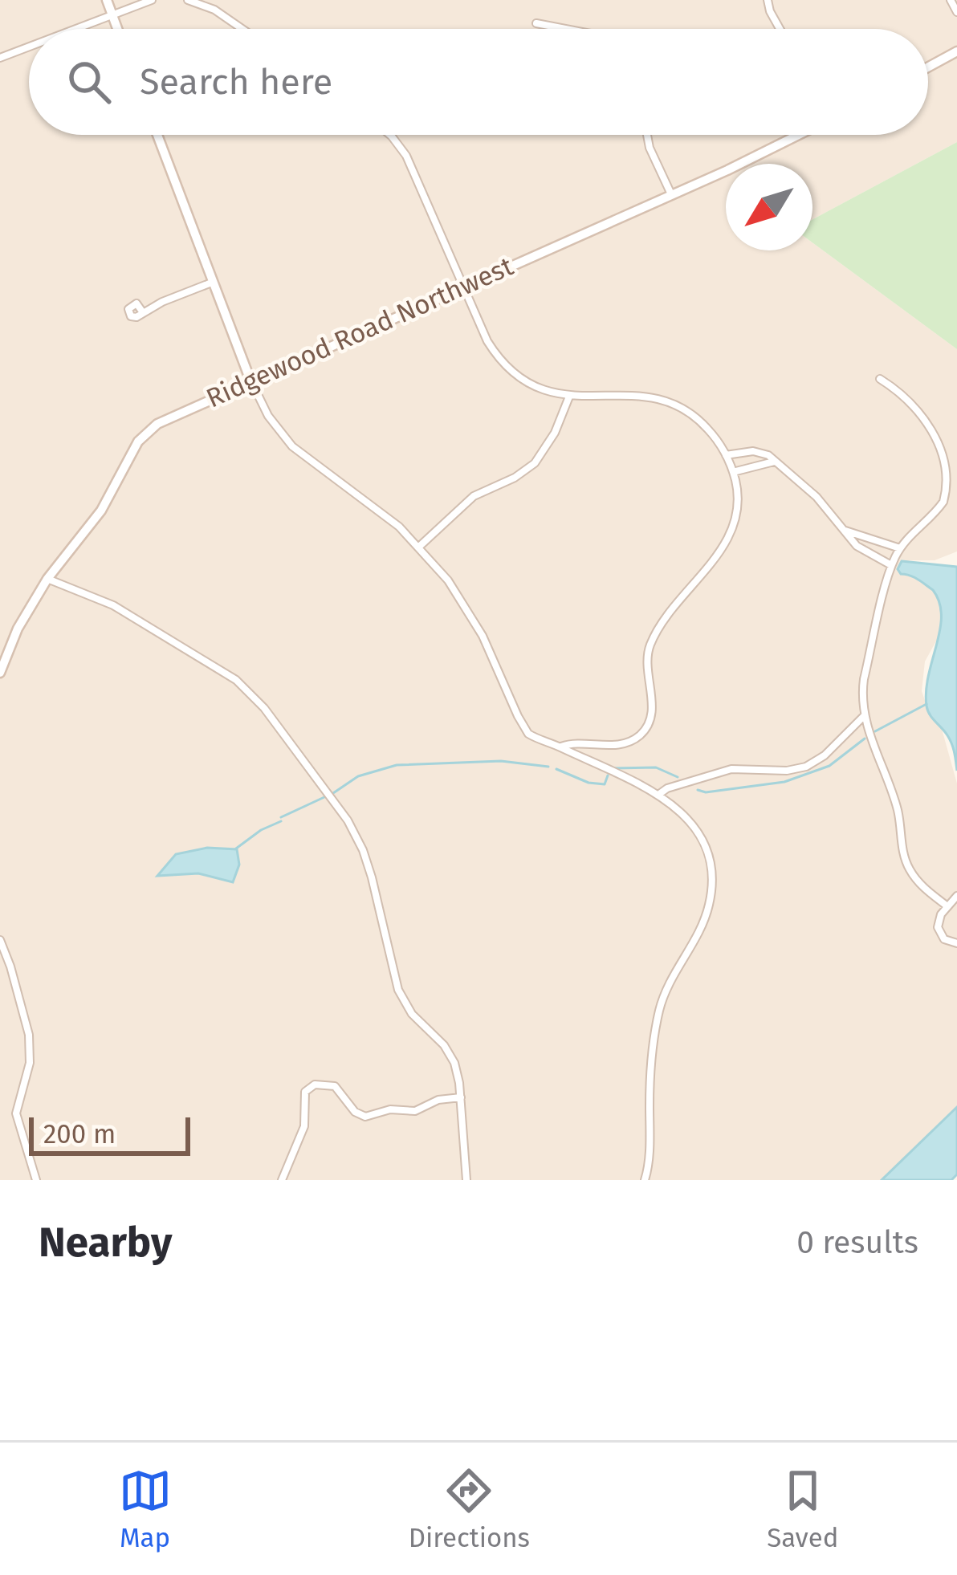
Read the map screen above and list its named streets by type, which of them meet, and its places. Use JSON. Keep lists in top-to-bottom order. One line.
{"streets":{"street":["Ridgewood Road Northwest"]},"scale_bar":"200 m","north":"bottom left","page":{"search":"Search here","scale":"200 m","heading":["Nearby","0 results"],"nav":["Map","Directions","Saved"]}}
